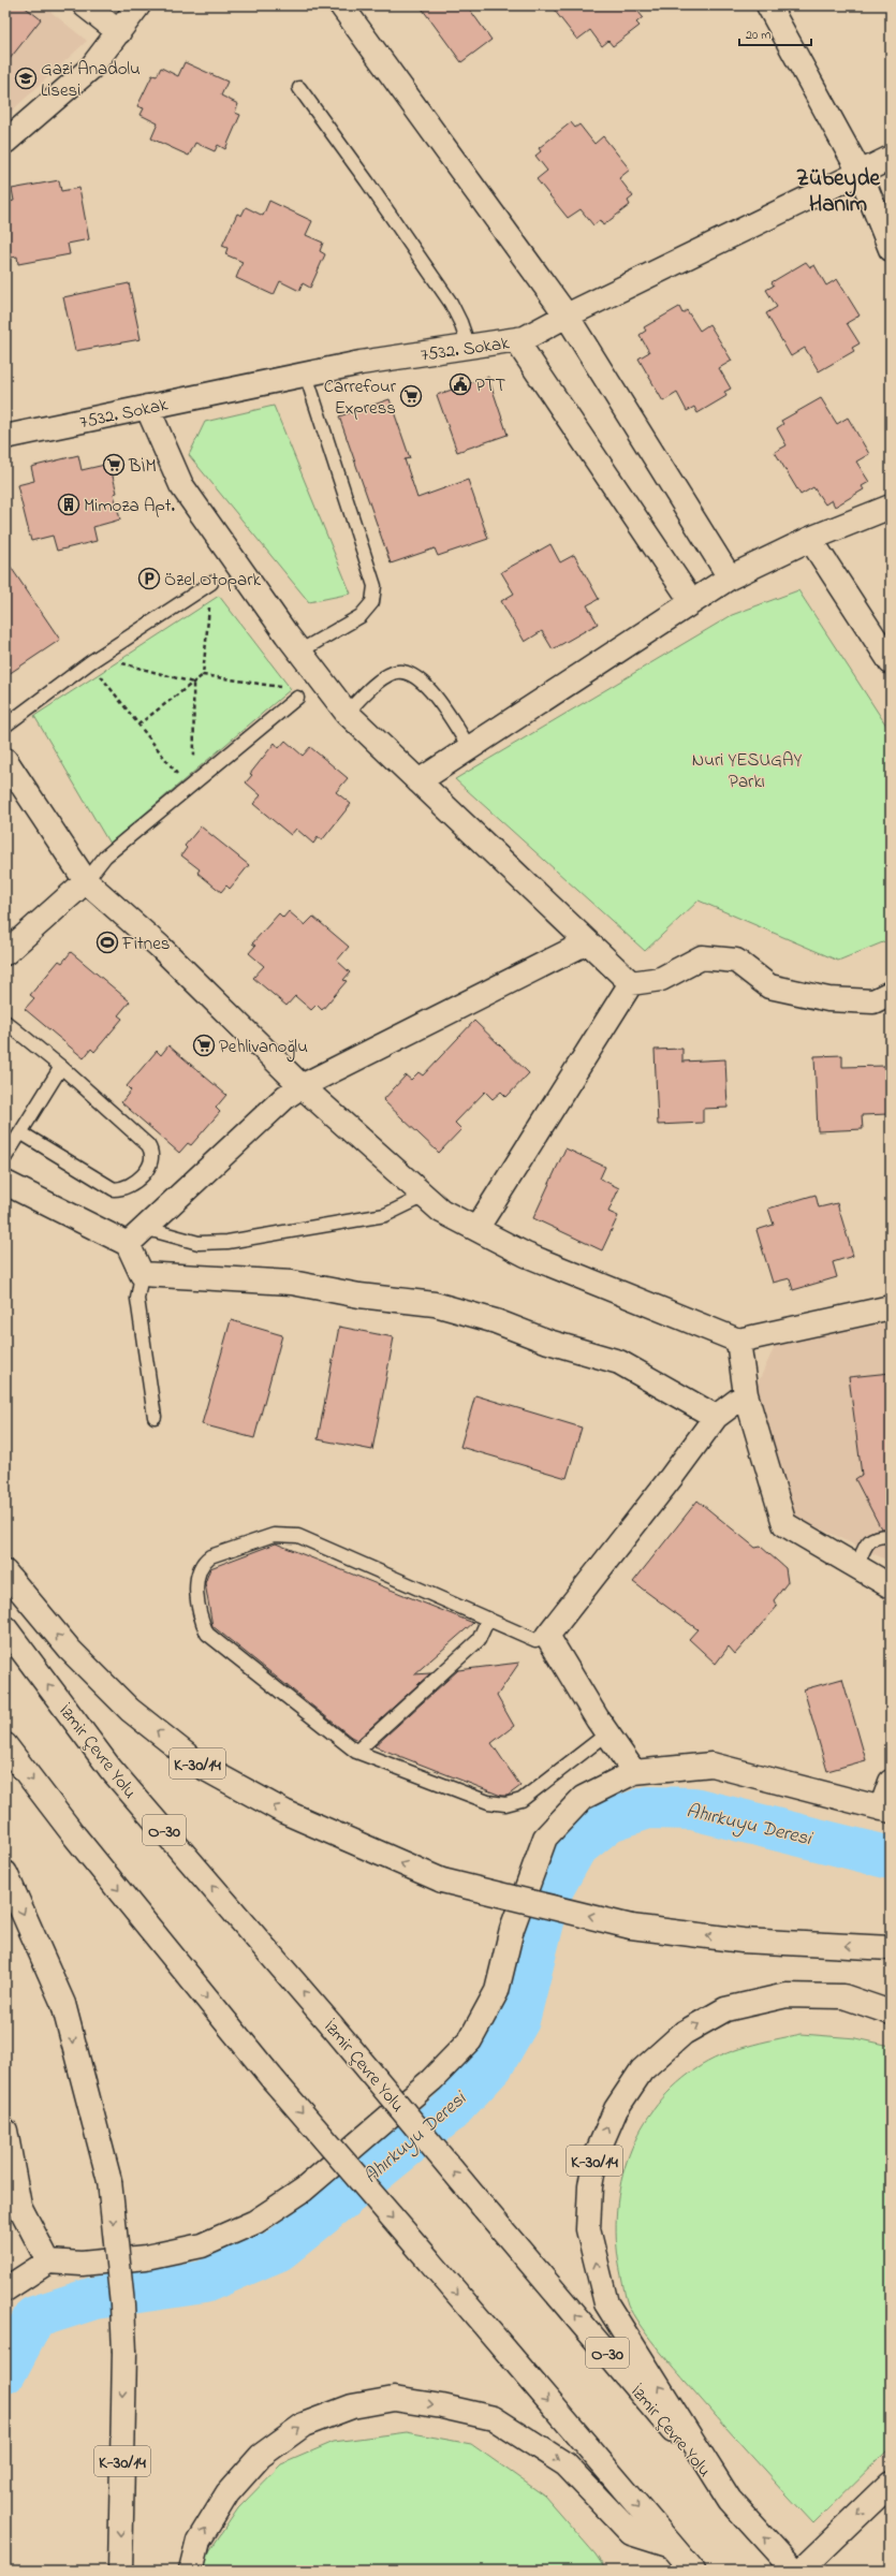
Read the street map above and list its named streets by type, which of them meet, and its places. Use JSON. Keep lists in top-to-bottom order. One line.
{"streets":{"main road":["7532. Sokak","İzmir Çevre Yolu","K-30/14","O-30"]},"crossings":[["İzmir Çevre Yolu","K-30/14"]],"districts":["Zübeyde Hanım"],"water":["Ahırkuyu Deresi"],"parks":["Nuri YESUGAY Parkı"],"places":{"school or university":["Gazi Anadolu Lisesi"],"public building":["PTT"],"supermarket":["Carrefour Express","BİM","Pehlivanoğlu"],"building":["Mimoza Apt."],"parking":["Özel Otopark"],"sports":["Fitnes"]},"scale_bar":"20 m"}
